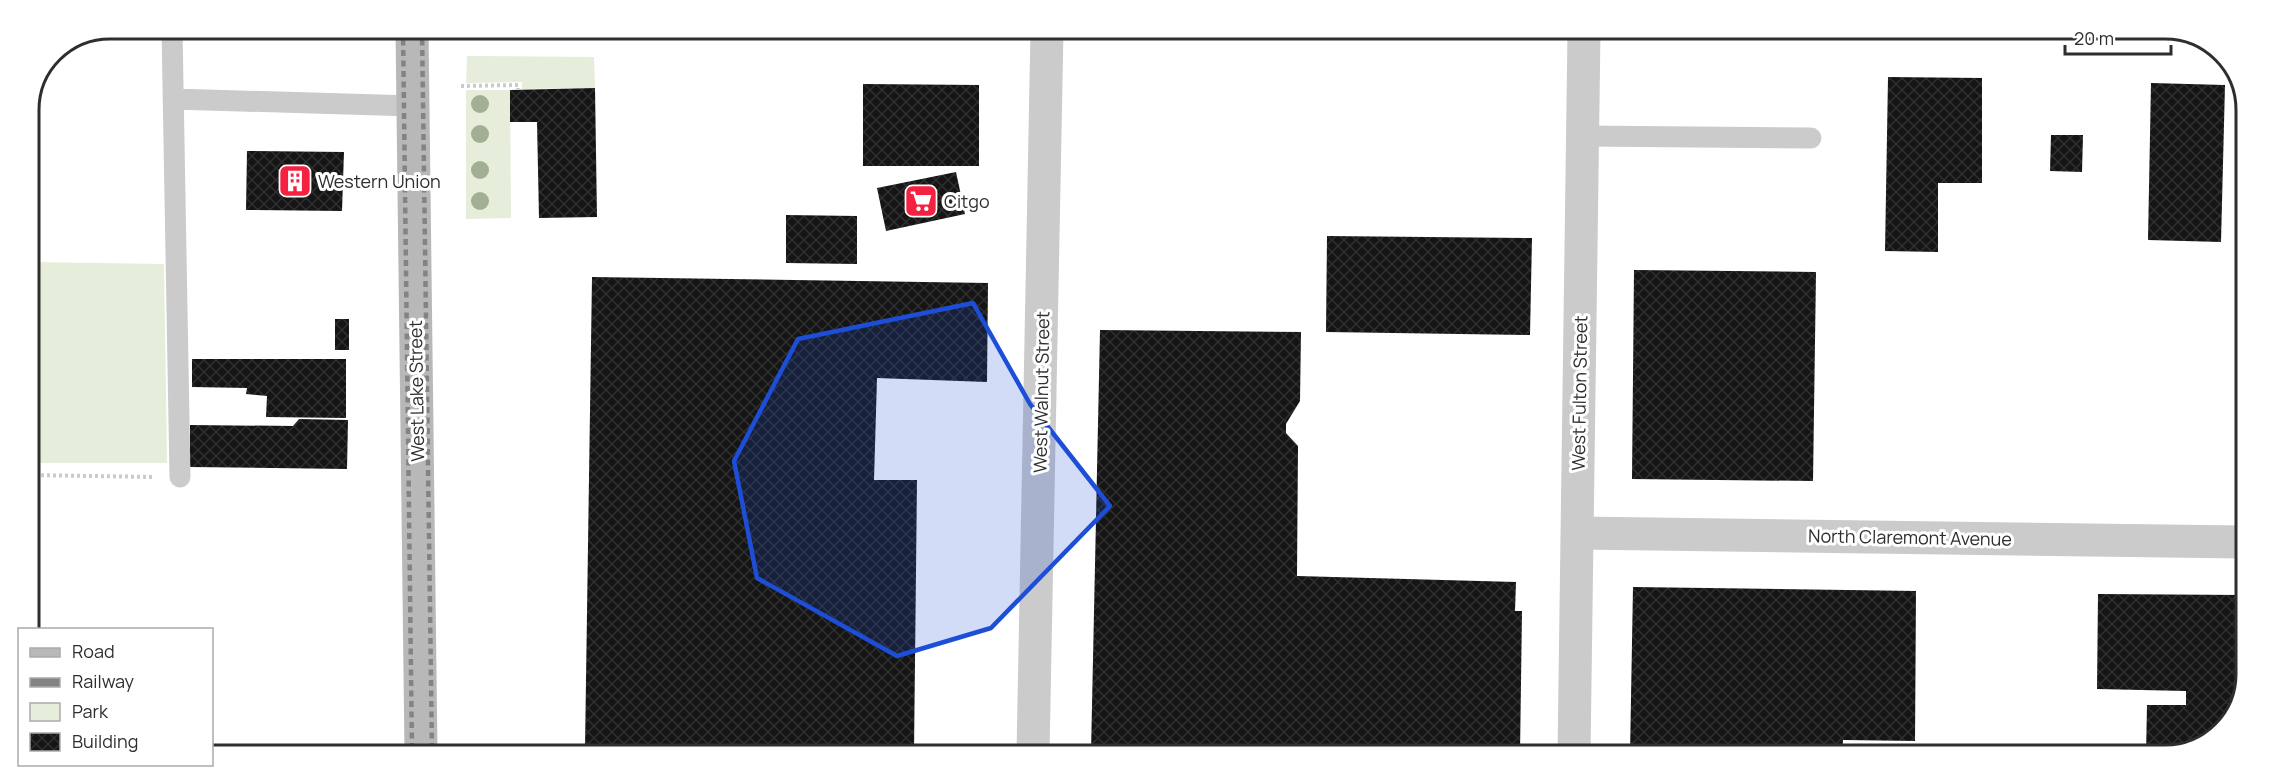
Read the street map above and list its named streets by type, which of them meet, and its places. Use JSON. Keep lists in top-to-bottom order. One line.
{"streets":{"main road":["West Lake Street"],"street":["West Walnut Street","West Fulton Street","North Claremont Avenue"]},"crossings":[["West Fulton Street","North Claremont Avenue"]],"places":{"building":["Western Union"],"supermarket":["Citgo"]},"legend":["Road","Railway","Park","Building"],"scale_bar":"20 m"}
